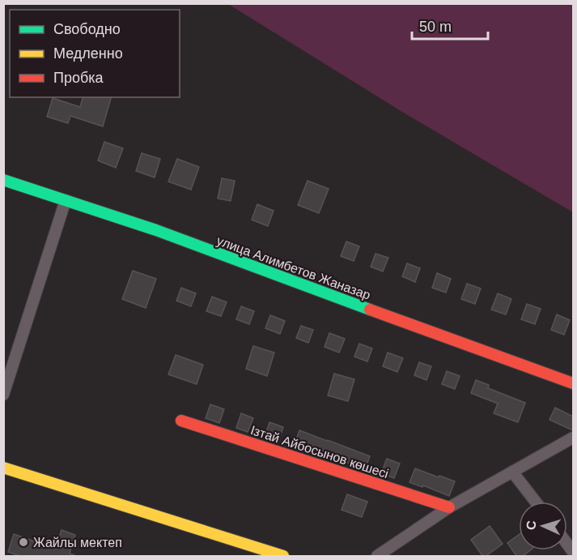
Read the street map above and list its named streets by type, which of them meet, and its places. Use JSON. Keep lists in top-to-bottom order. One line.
{"streets":{"street":["улица Алимбетов Жаназар","Ізтай Айбосынов көшесі"]},"places":["Жайлы мектеп"],"legend":["Свободно","Медленно","Пробка"],"scale_bar":"50 m","north":"left"}
